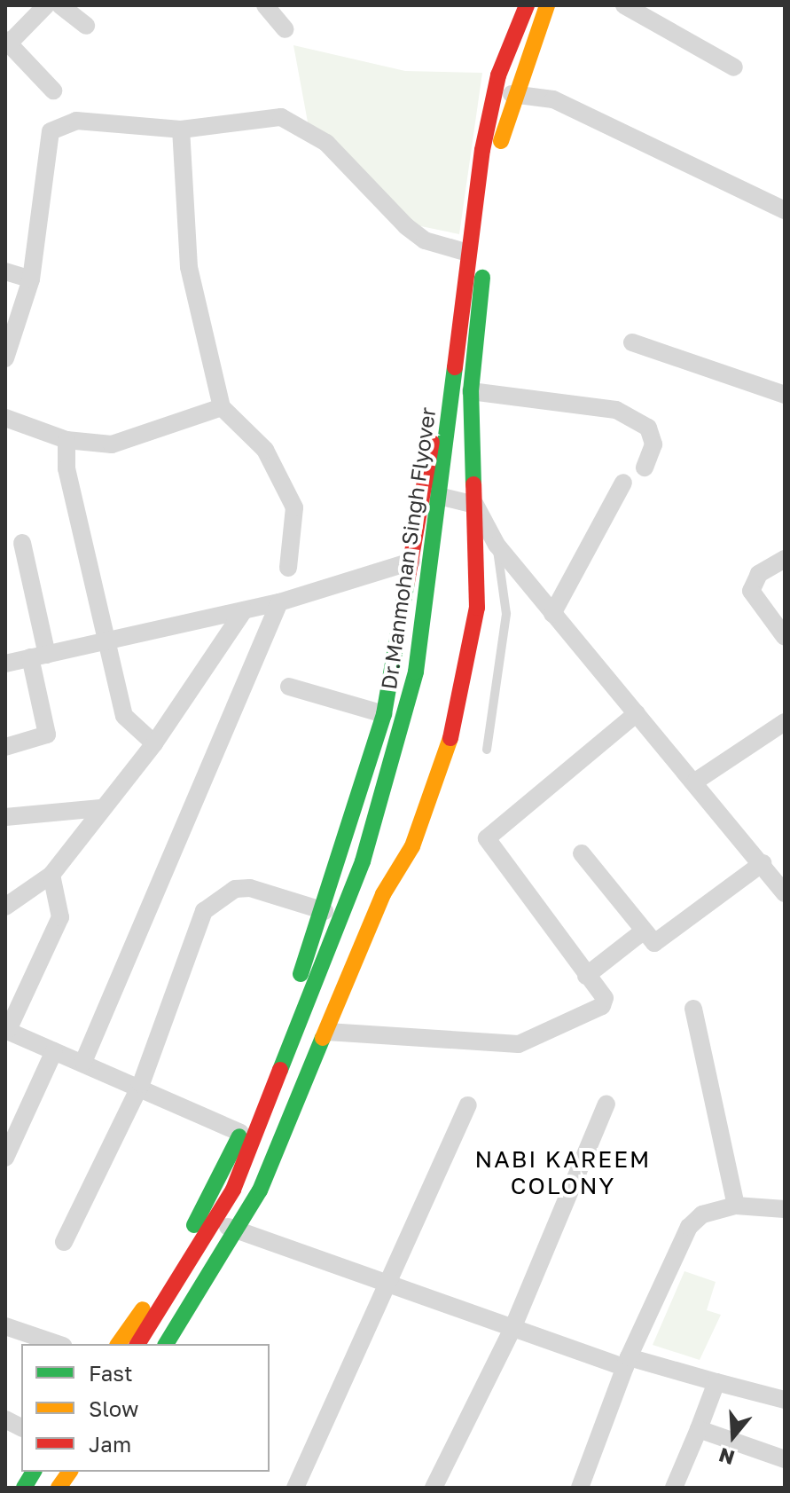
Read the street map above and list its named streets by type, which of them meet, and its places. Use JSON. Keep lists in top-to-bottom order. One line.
{"streets":{"main road":["Dr.Manmohan Singh Flyover"]},"districts":["NABI KAREEM COLONY"],"legend":["Fast","Slow","Jam"],"north":"bottom"}
